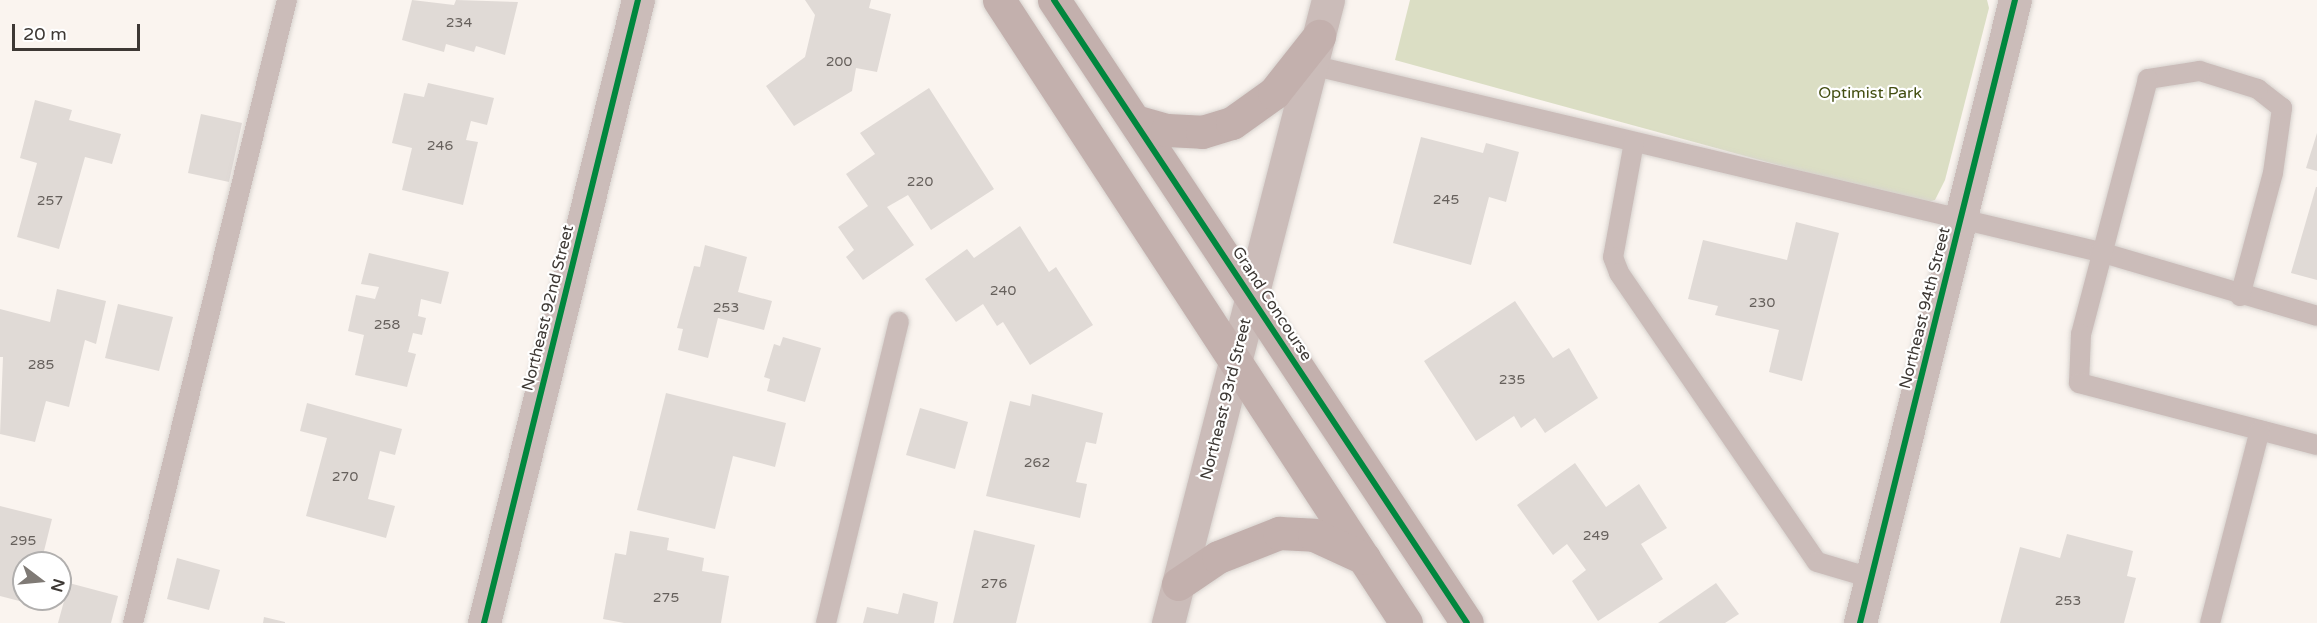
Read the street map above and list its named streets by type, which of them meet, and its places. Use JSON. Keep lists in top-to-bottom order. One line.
{"streets":{"street":["Grand Concourse","Northeast 92nd Street","Northeast 94th Street","Northeast 93rd Street"]},"crossings":[["Grand Concourse","Northeast 93rd Street"]],"parks":["Optimist Park"],"house_numbers":["234","200","246","220","245","257","240","230","253","258","285","235","262","270","249","295","276","275","253"],"scale_bar":"20 m","north":"right"}
